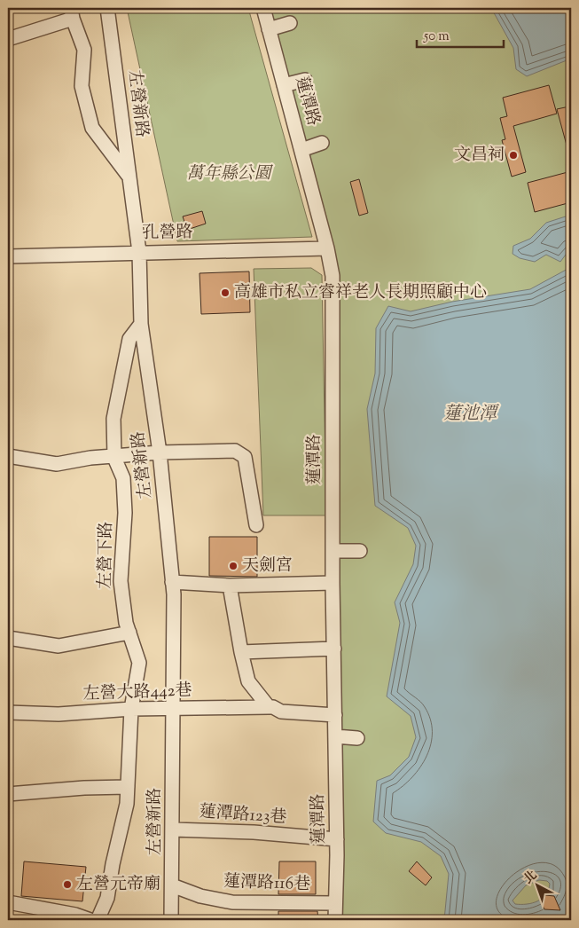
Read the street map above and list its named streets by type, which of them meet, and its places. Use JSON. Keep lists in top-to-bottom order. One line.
{"streets":{"street":["蓮潭路","左營新路","孔營路","左營下路","左營大路442巷","蓮潭路123巷","蓮潭路116巷"]},"crossings":[["蓮潭路","孔營路"],["蓮潭路","左營大路442巷"],["蓮潭路","蓮潭路123巷"],["蓮潭路","蓮潭路116巷"],["左營新路","孔營路"],["左營新路","左營下路"],["左營新路","左營大路442巷"],["左營新路","蓮潭路123巷"],["左營新路","蓮潭路116巷"],["左營下路","左營大路442巷"]],"water":["蓮池潭"],"parks":["萬年縣公園"],"places":["文昌祠","高雄市私立睿祥老人長期照顧中心","天劍宮","左營元帝廟"],"scale_bar":"50 m","north":"top left"}
